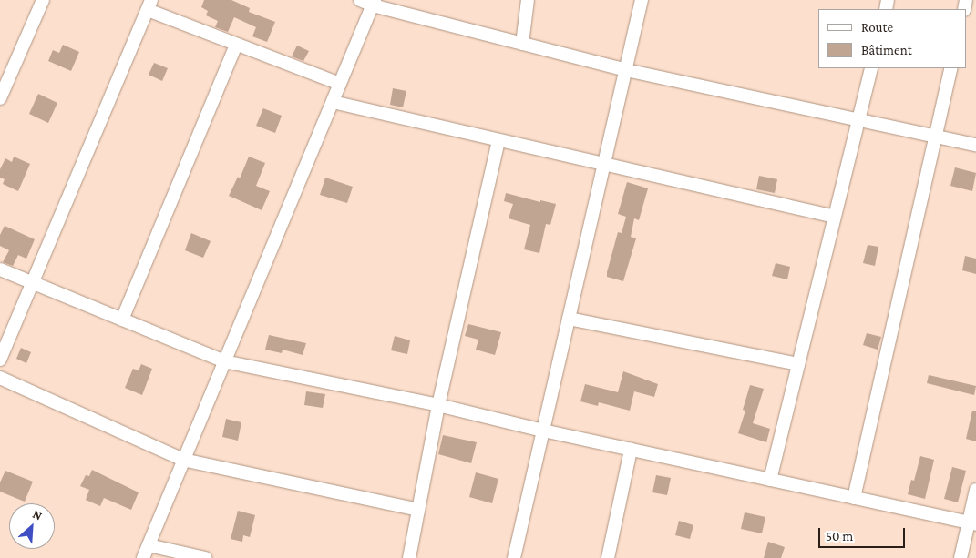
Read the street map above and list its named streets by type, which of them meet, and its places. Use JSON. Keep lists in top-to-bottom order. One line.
{"legend":["Route","Bâtiment"],"scale_bar":"50 m","north":"top right"}
